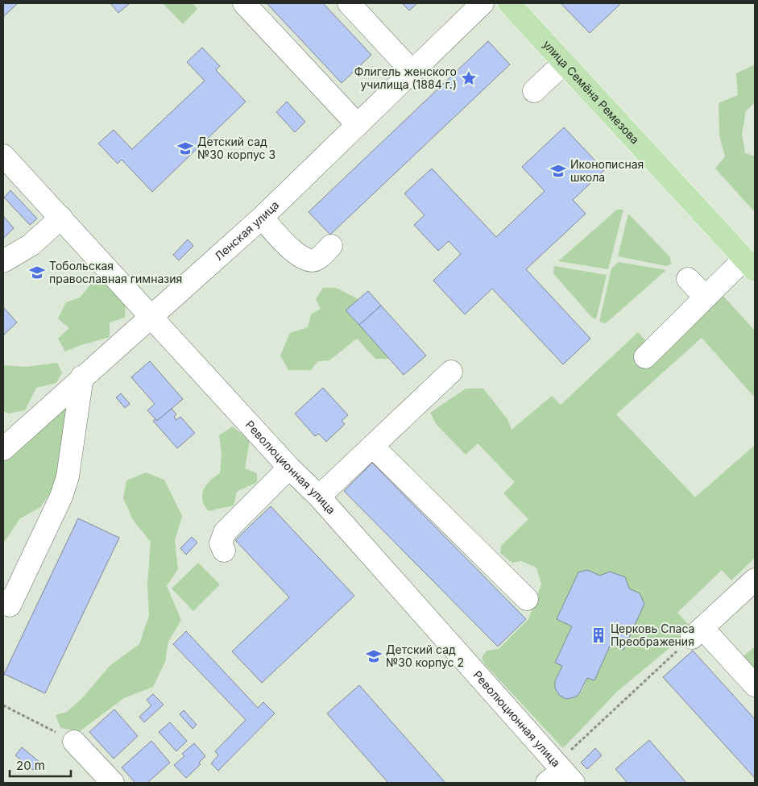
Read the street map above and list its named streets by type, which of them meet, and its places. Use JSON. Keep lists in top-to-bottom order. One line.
{"streets":{"main road":["улица Семёна Ремезова"],"street":["Ленская улица","Революционная улица"]},"crossings":[["Ленская улица","Революционная улица"]],"places":{"place":["Флигель женского училища (1884 г.)"],"school or university":["Детский сад №30 корпус 3","Иконописная школа","Тобольская православная гимназия","Детский сад №30 корпус 2"],"building":["Церковь Спаса Преображения"]},"scale_bar":"20 m"}
